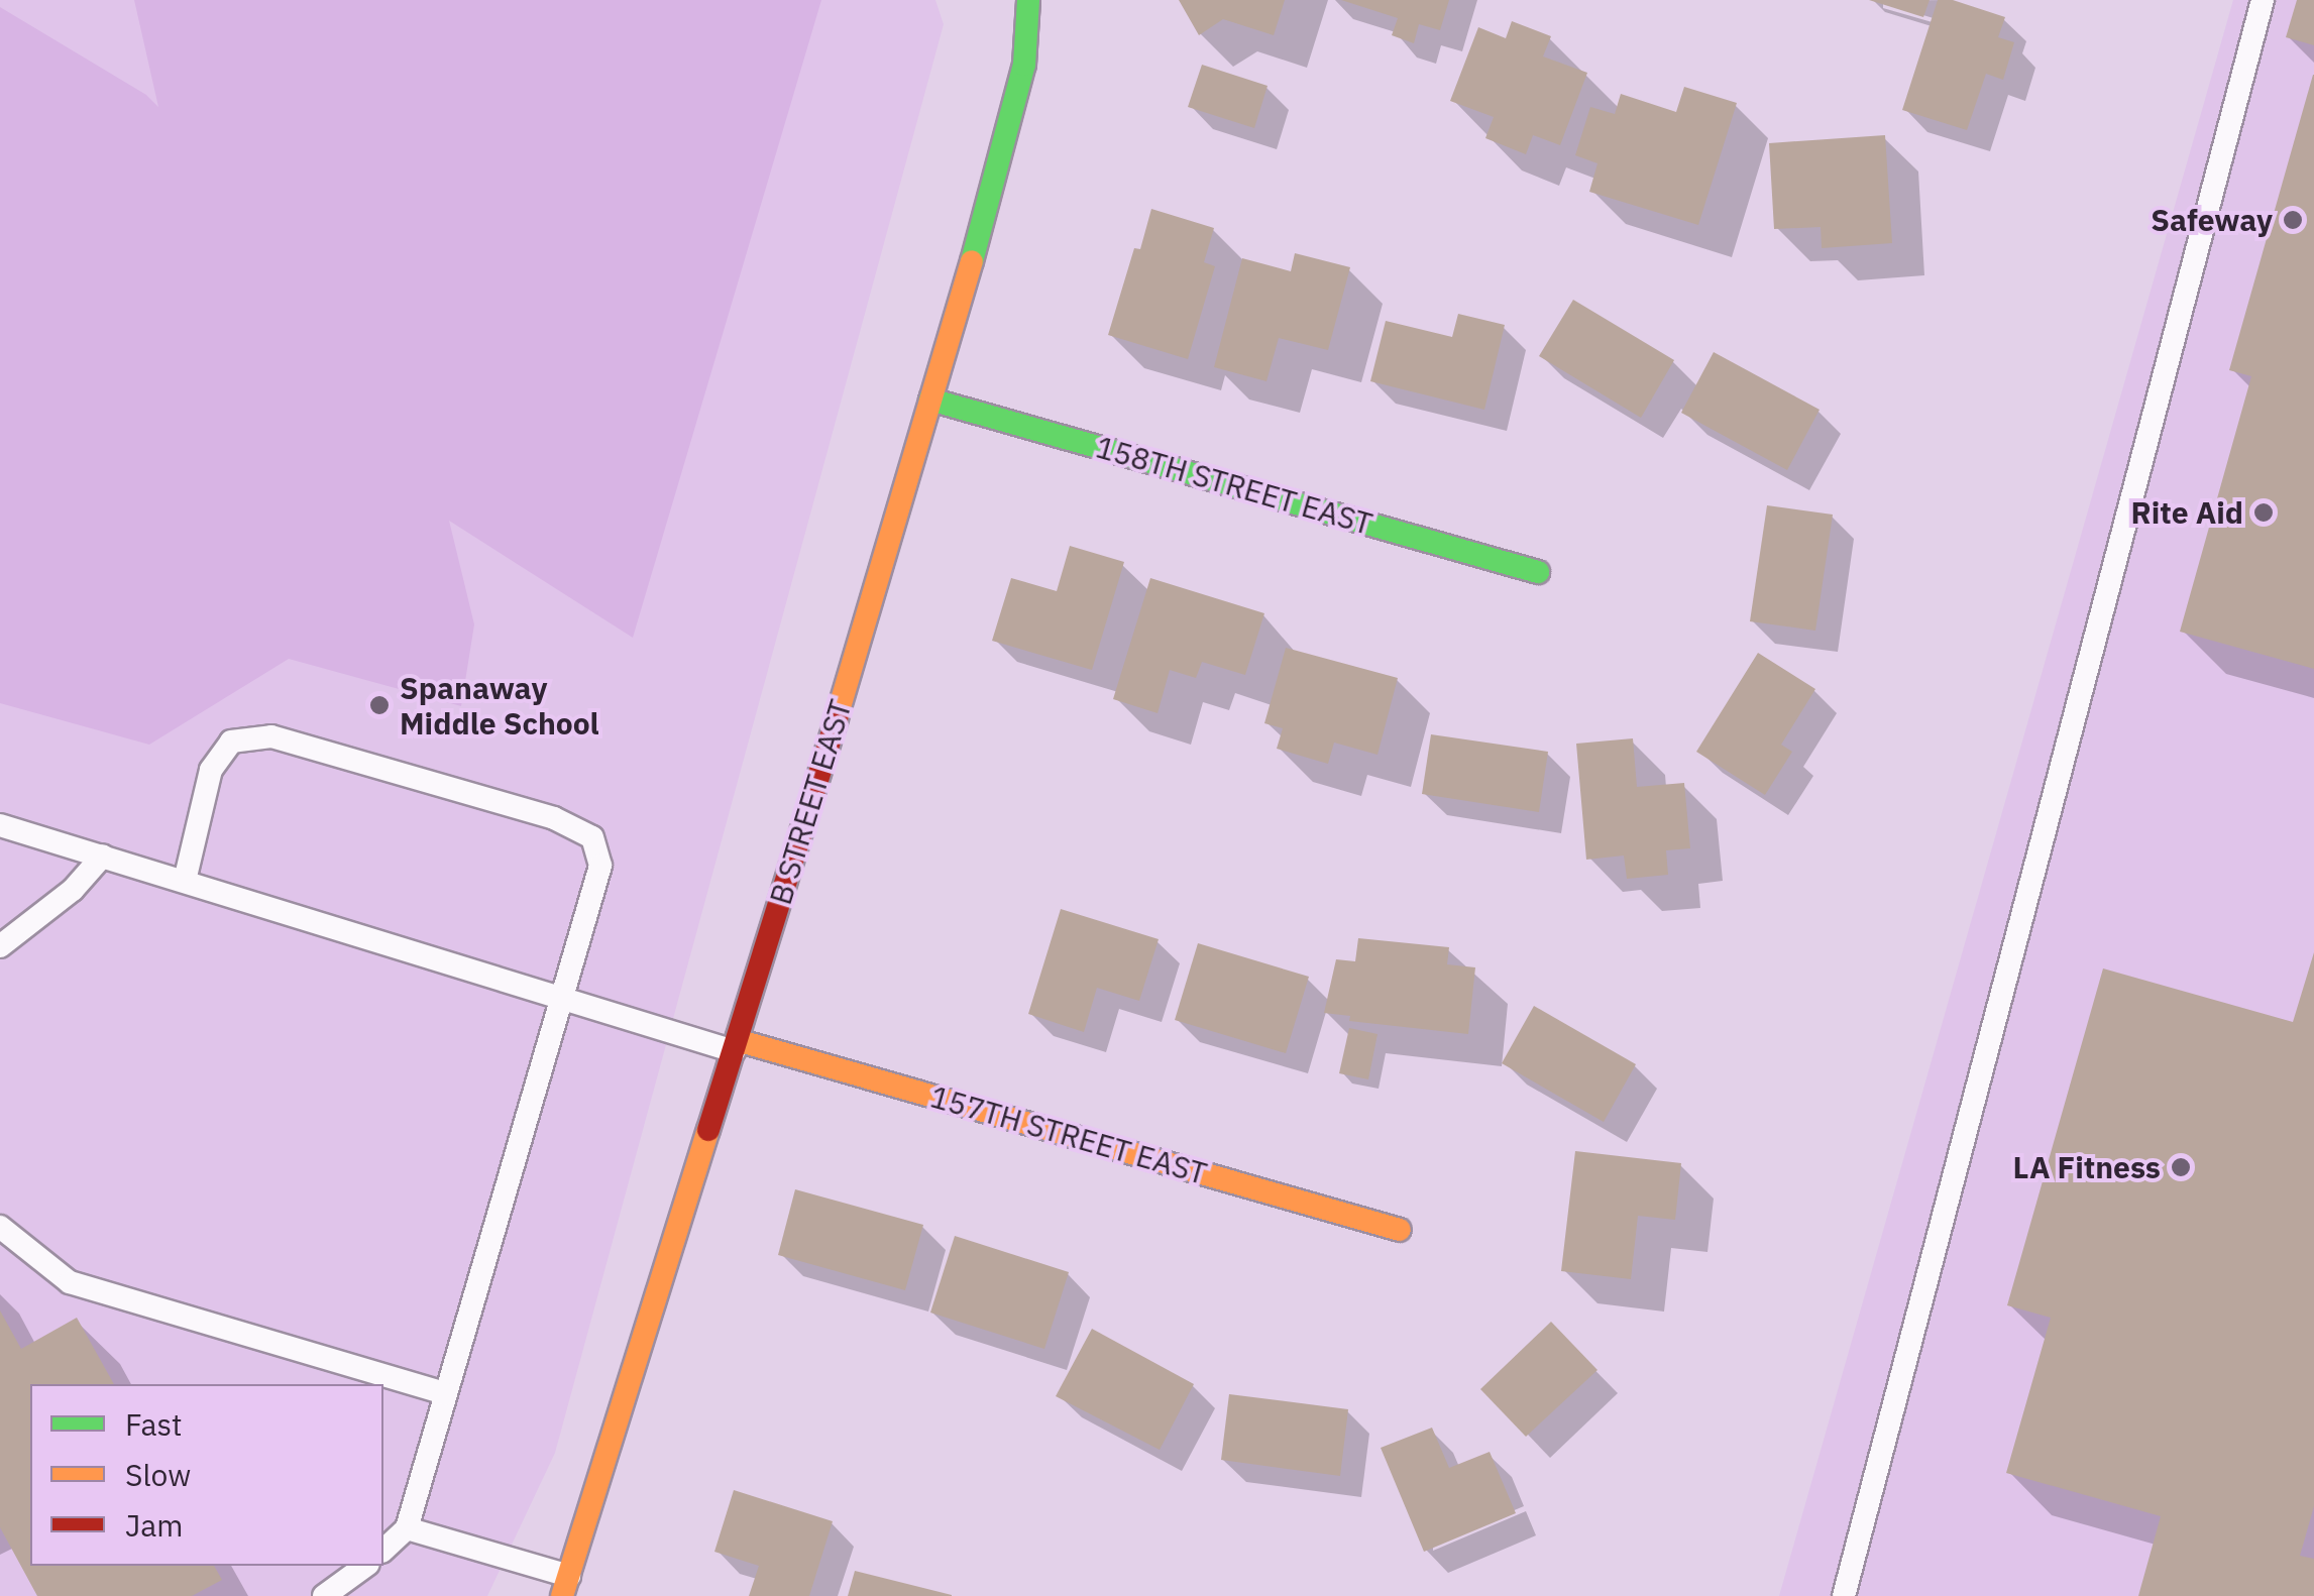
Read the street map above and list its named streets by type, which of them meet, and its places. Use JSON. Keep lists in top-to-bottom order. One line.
{"streets":{"street":["158TH STREET EAST","B STREET EAST","157TH STREET EAST"]},"crossings":[["158TH STREET EAST","B STREET EAST"],["B STREET EAST","157TH STREET EAST"]],"places":["Safeway","Rite Aid","Spanaway Middle School","LA Fitness"],"legend":["Fast","Slow","Jam"]}
